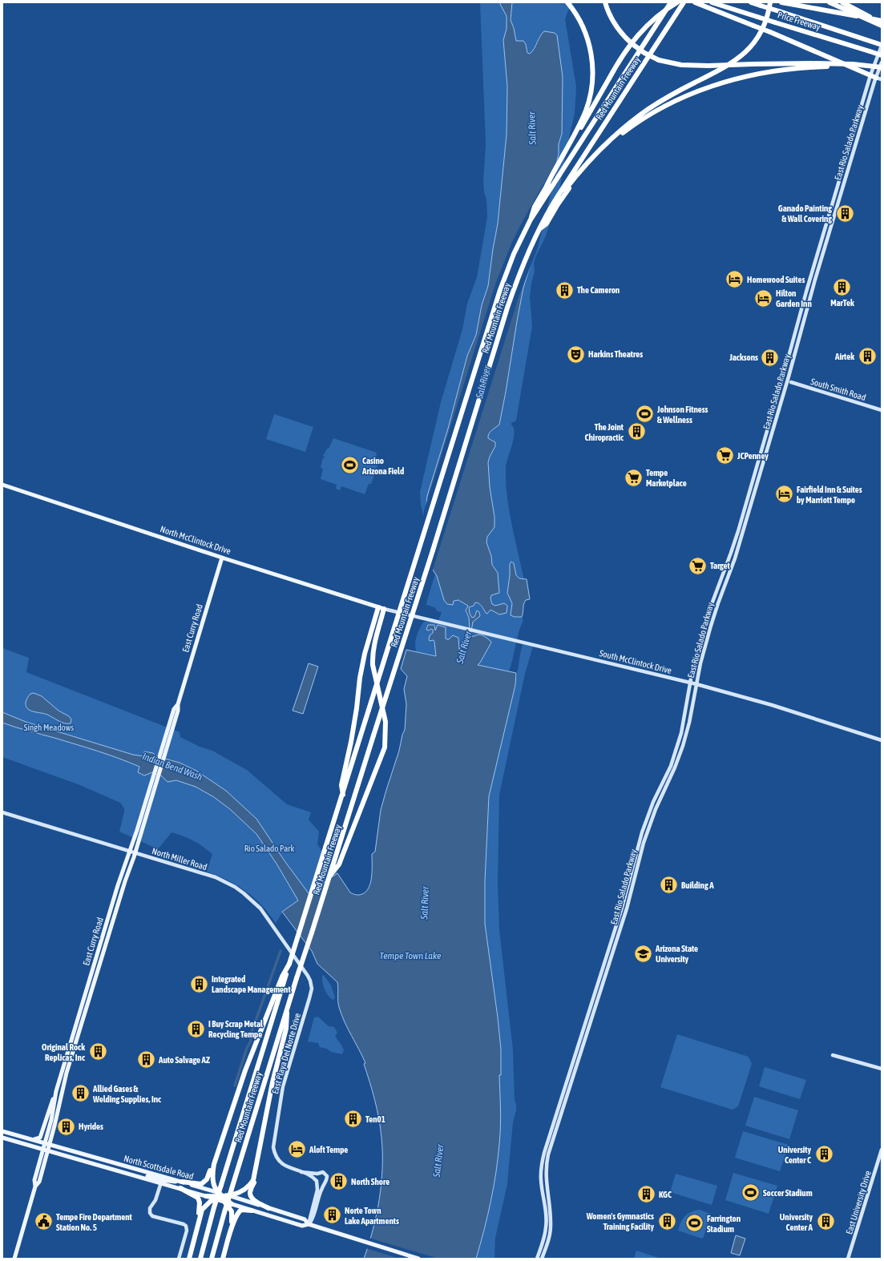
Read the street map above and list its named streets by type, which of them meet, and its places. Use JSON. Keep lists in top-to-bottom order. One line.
{"streets":{"highway":["Price Freeway","Red Mountain Freeway"],"main road":["East Rio Salado Parkway","South Smith Road","North McClintock Drive","East Curry Road","South McClintock Drive","North Miller Road","East Playa Del Norte Drive","North Scottsdale Road","East University Drive"]},"crossings":[["Price Freeway","East Rio Salado Parkway"],["East Rio Salado Parkway","South McClintock Drive"],["North McClintock Drive","East Curry Road"],["North McClintock Drive","South McClintock Drive"],["East Curry Road","North Miller Road"],["East Curry Road","North Scottsdale Road"],["North Miller Road","East Playa Del Norte Drive"]],"water":["Salt River","Indian Bend Wash","Tempe Town Lake"],"parks":["Singh Meadows","Rio Salado Park"],"places":{"building":["Ganado Painting & Wall Covering","MarTek","The Cameron","Airtek","Jacksons","The Joint Chiropractic","Building A","Integrated Landscape Management","I Buy Scrap Metal Recycling Tempe","Original Rock Replicas, Inc","Auto Salvage AZ","Allied Gases & Welding Supplies, Inc","Ten01","Hyrides","University Center C","North Shore","KGC","Norte Town Lake Apartments","Women's Gymnastics Training Facility","University Center A"],"hotel":["Homewood Suites","Hilton Garden Inn","Fairfield Inn & Suites by Marriott Tempe","Aloft Tempe"],"theatre":["Harkins Theatres"],"sports":["Johnson Fitness & Wellness","Casino Arizona Field","Soccer Stadium","Farrington Stadium"],"supermarket":["JCPenney","Tempe Marketplace","Target"],"school or university":["Arizona State University"],"public building":["Tempe Fire Department Station No. 5"]}}
